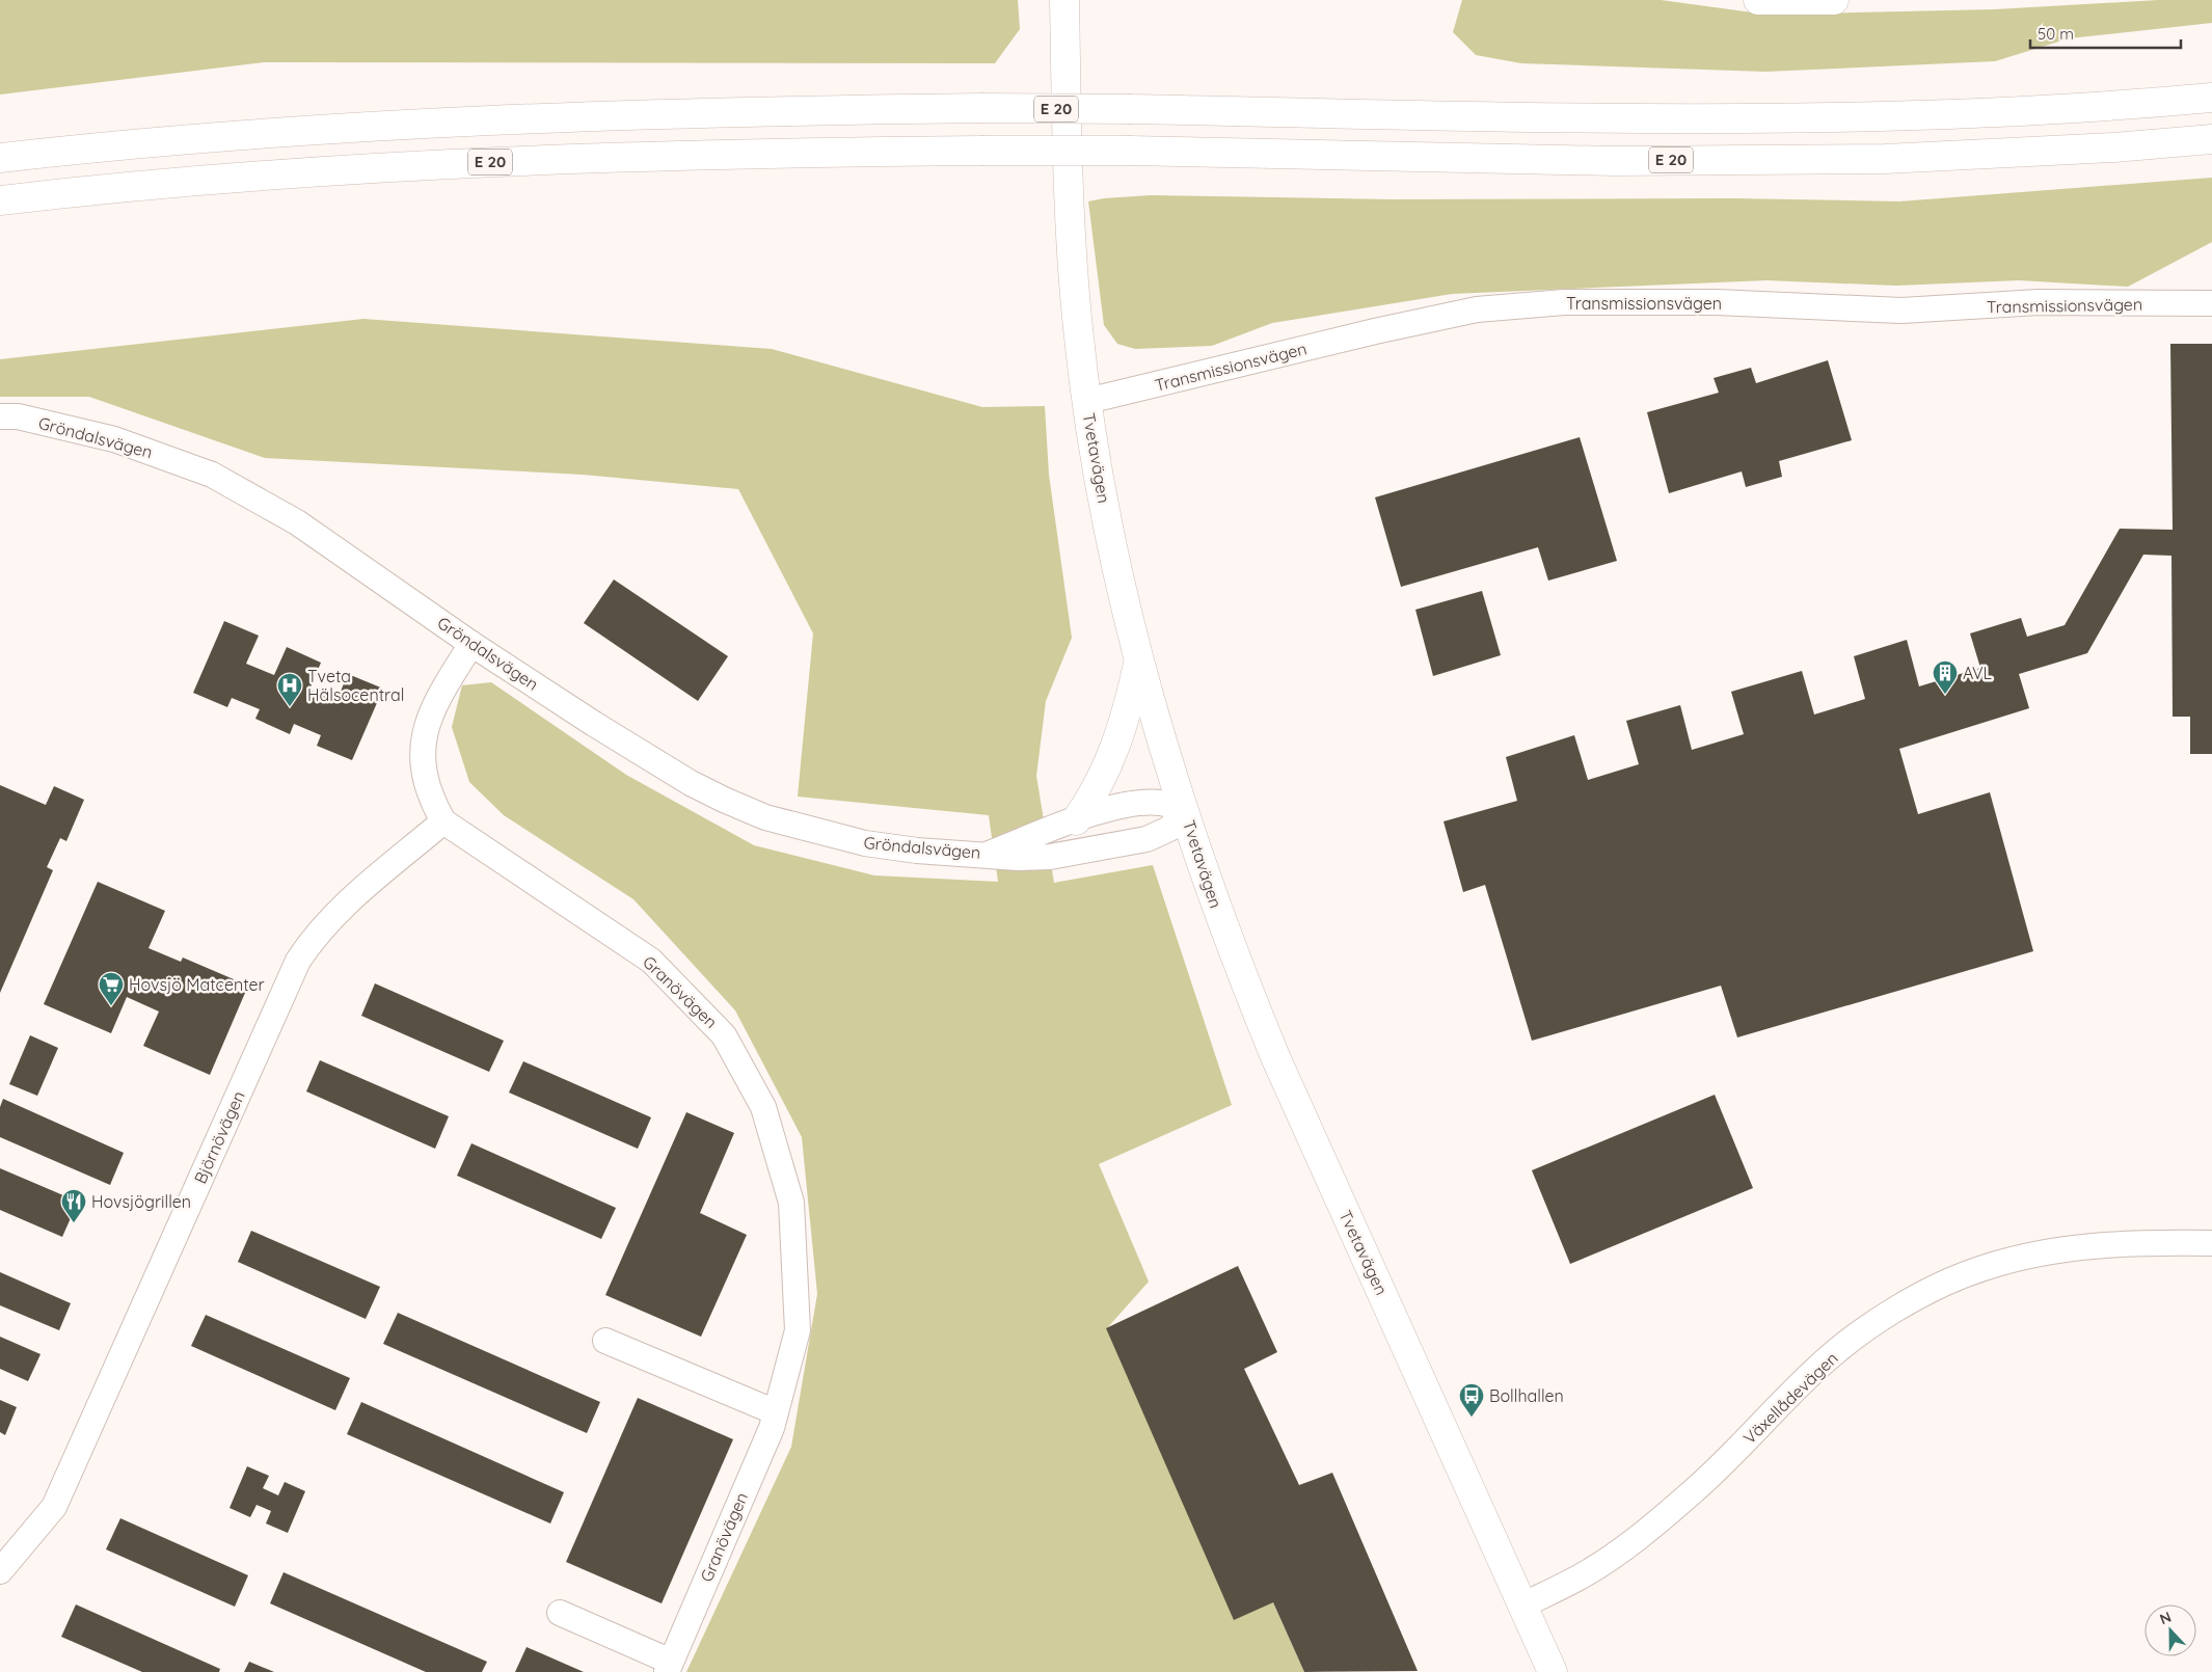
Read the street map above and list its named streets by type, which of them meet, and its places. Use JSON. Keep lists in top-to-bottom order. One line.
{"streets":{"main road":["E 20","Tvetavägen"],"street":["Transmissionsvägen","Gröndalsvägen","Granövägen","Björnövägen","Växellådevägen"]},"crossings":[["Transmissionsvägen","Tvetavägen"],["Gröndalsvägen","Tvetavägen"],["Gröndalsvägen","Granövägen"],["Tvetavägen","Växellådevägen"],["Granövägen","Björnövägen"]],"places":{"building":["AVL"],"hospital":["Tveta Hälsocentral"],"supermarket":["Hovsjö Matcenter"],"restaurant":["Hovsjögrillen"],"bus stop":["Bollhallen"]},"scale_bar":"50 m","north":"top"}
